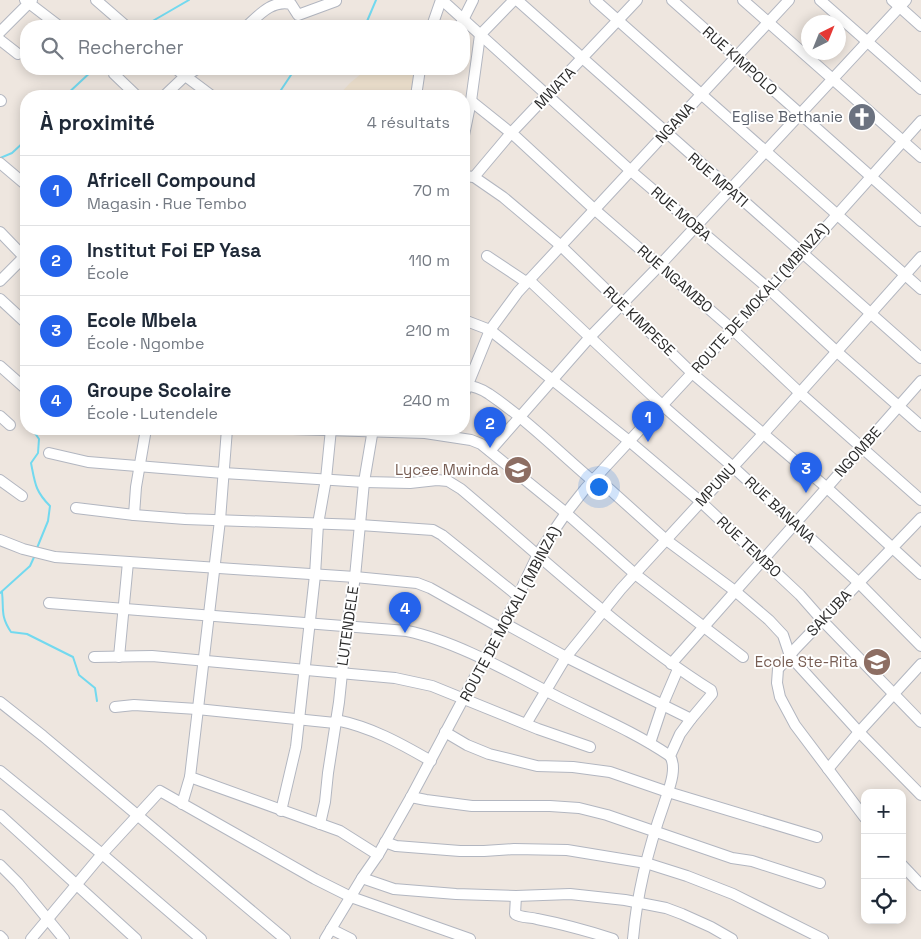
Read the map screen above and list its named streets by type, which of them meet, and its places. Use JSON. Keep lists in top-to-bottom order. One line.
{"streets":{"street":["RUE KIMPOLO","MWATA","NGANA","RUE MPATI","RUE MOBA","RUE NGAMBO","ROUTE DE MOKALI (MBINZA)","RUE KIMPESE","NGOMBE","MPUNU","RUE BANANA","RUE TEMBO","SAKUBA","LUTENDELE"]},"crossings":[["RUE KIMPOLO","NGANA"],["RUE KIMPOLO","ROUTE DE MOKALI (MBINZA)"],["MWATA","RUE MPATI"],["MWATA","RUE MOBA"],["MWATA","RUE NGAMBO"],["NGANA","RUE MPATI"],["NGANA","RUE MOBA"],["NGANA","RUE NGAMBO"],["NGANA","RUE KIMPESE"],["NGANA","RUE BANANA"],["NGANA","RUE TEMBO"],["RUE MPATI","ROUTE DE MOKALI (MBINZA)"],["RUE MPATI","MPUNU"],["RUE MOBA","ROUTE DE MOKALI (MBINZA)"],["RUE MOBA","NGOMBE"],["RUE MOBA","MPUNU"],["RUE NGAMBO","ROUTE DE MOKALI (MBINZA)"],["RUE NGAMBO","NGOMBE"],["RUE NGAMBO","MPUNU"],["ROUTE DE MOKALI (MBINZA)","RUE KIMPESE"],["ROUTE DE MOKALI (MBINZA)","RUE BANANA"],["ROUTE DE MOKALI (MBINZA)","RUE TEMBO"],["RUE KIMPESE","NGOMBE"],["RUE KIMPESE","MPUNU"],["RUE KIMPESE","SAKUBA"],["NGOMBE","RUE BANANA"],["NGOMBE","RUE TEMBO"],["MPUNU","RUE BANANA"],["MPUNU","RUE TEMBO"],["RUE BANANA","SAKUBA"],["RUE TEMBO","SAKUBA"]],"places":{"church":["Eglise Bethanie"],"school or university":["Lycee Mwinda","Ecole Ste-Rita"]},"north":"top right","page":{"search":"Rechercher","heading":["À proximité","4 résultats"],"list":[{"mark":"1","name":"Africell Compound","note":"Magasin · Rue Tembo","value":"70 m"},{"mark":"2","name":"Institut Foi EP Yasa","note":"École","value":"110 m"},{"mark":"3","name":"Ecole Mbela","note":"École · Ngombe","value":"210 m"},{"mark":"4","name":"Groupe Scolaire","note":"École · Lutendele","value":"240 m"}],"pins":["1","2","3","4"],"map_buttons":["+","−"]}}
